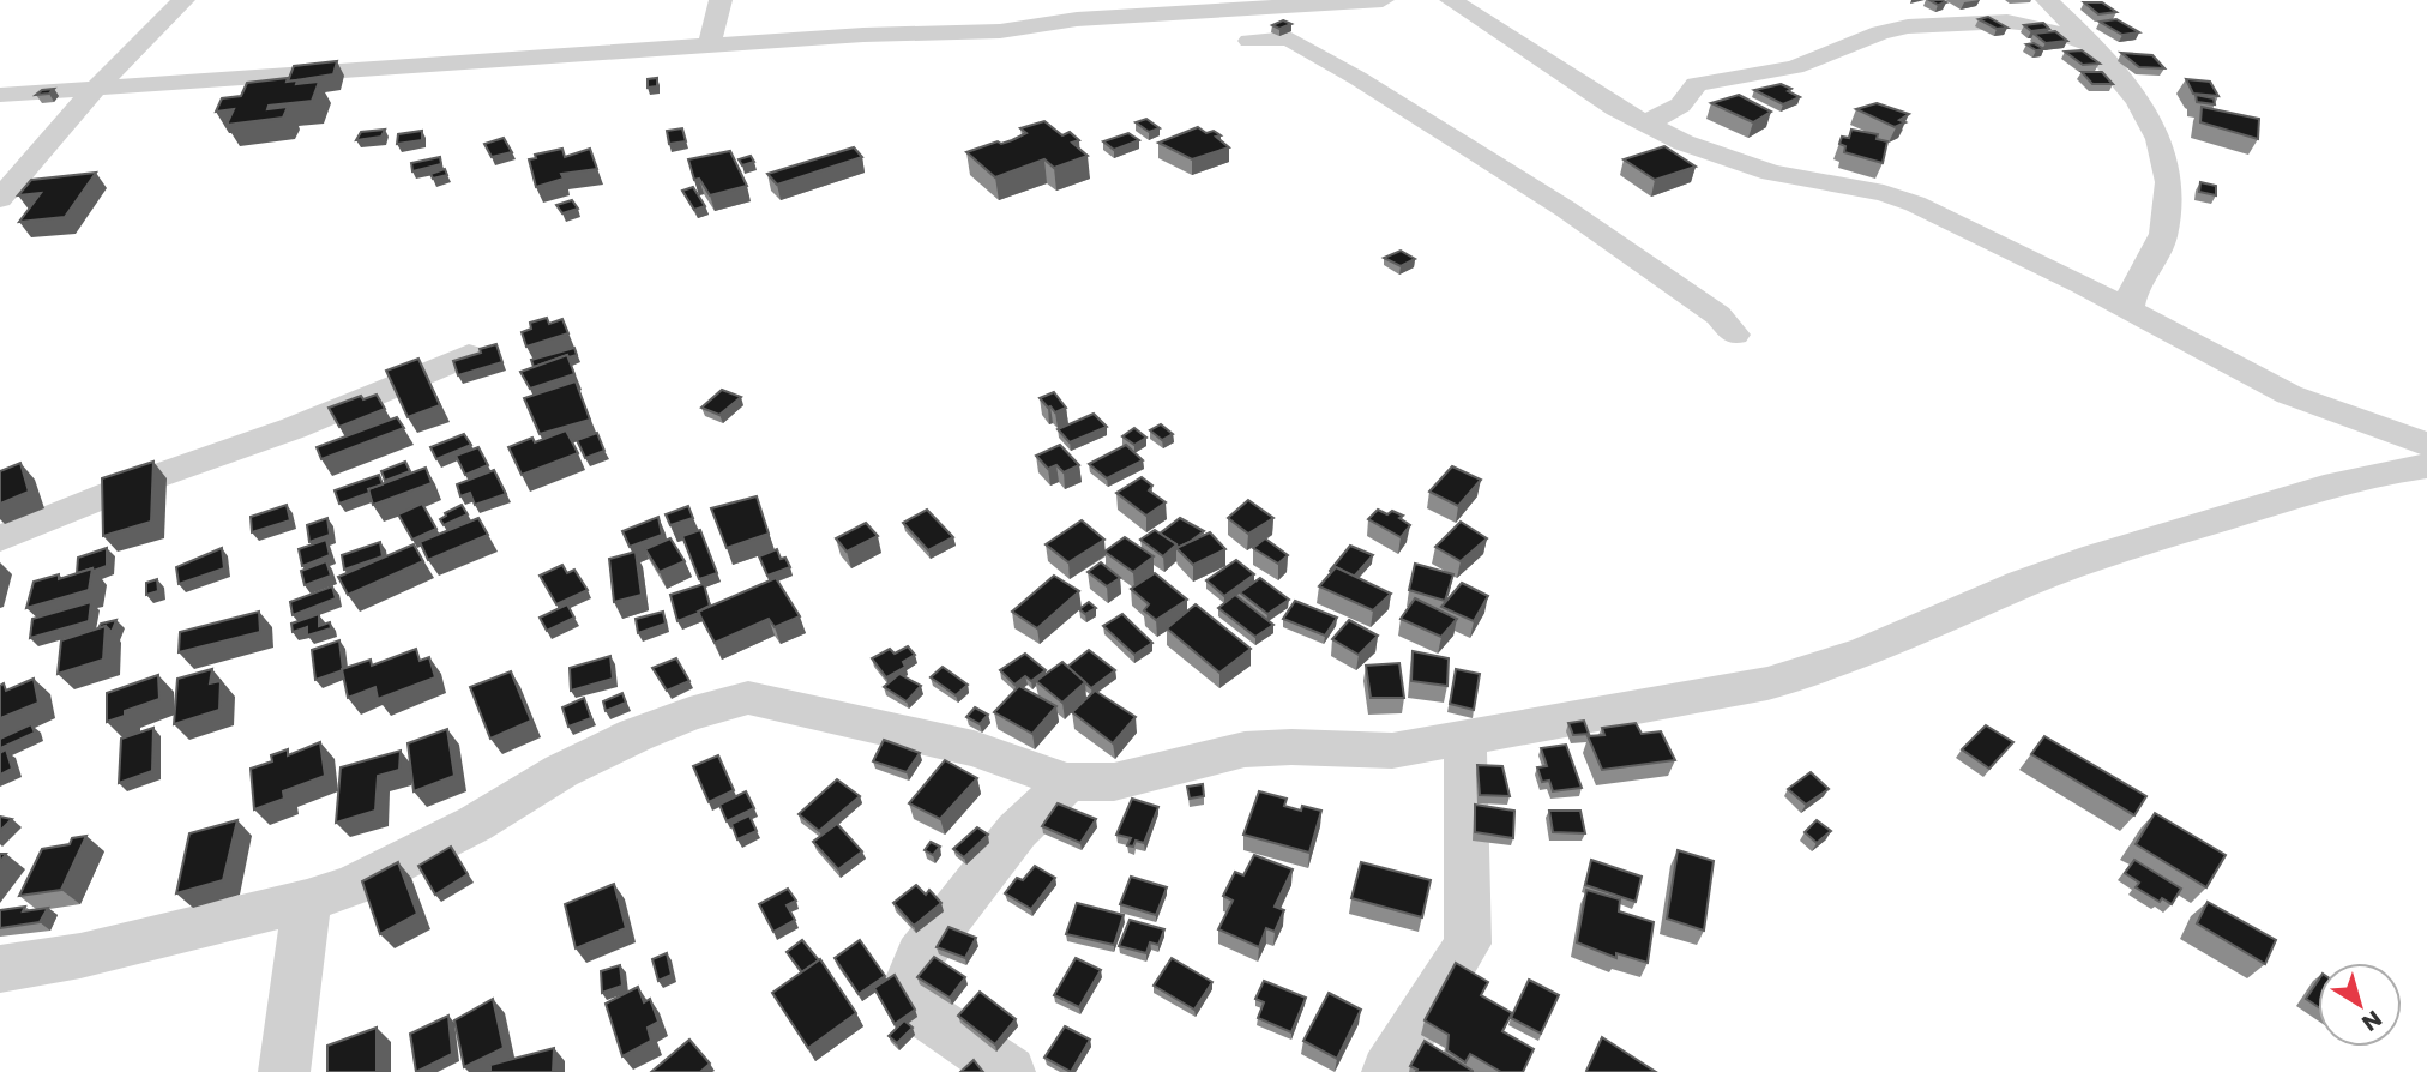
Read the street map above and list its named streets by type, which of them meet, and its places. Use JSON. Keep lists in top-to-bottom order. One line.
{"north":"bottom right"}
